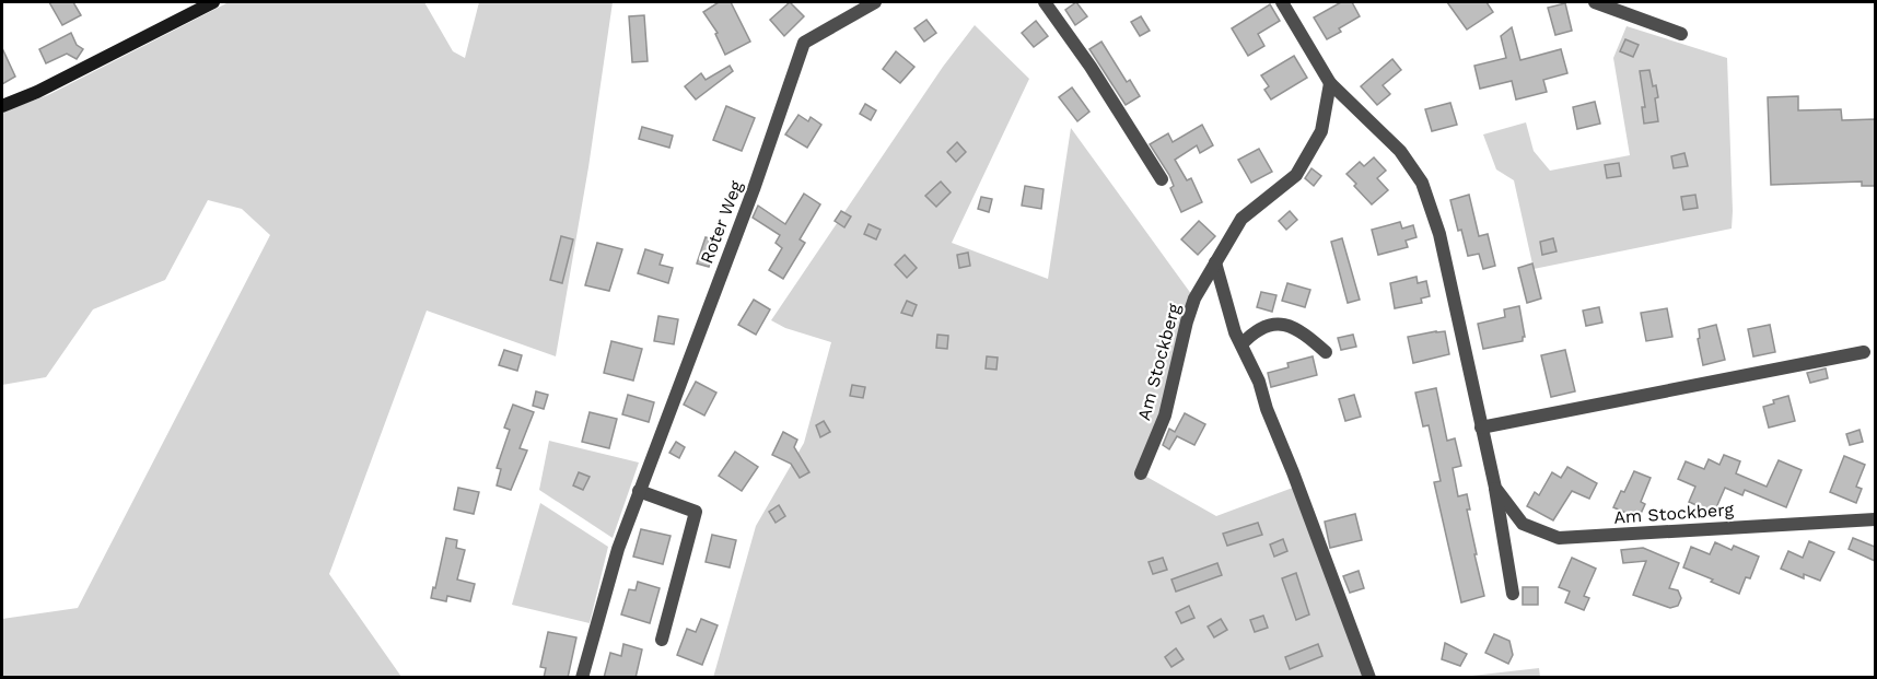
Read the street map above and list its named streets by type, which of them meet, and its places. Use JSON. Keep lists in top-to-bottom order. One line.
{"streets":{"street":["Roter Weg","Am Stockberg"]}}
